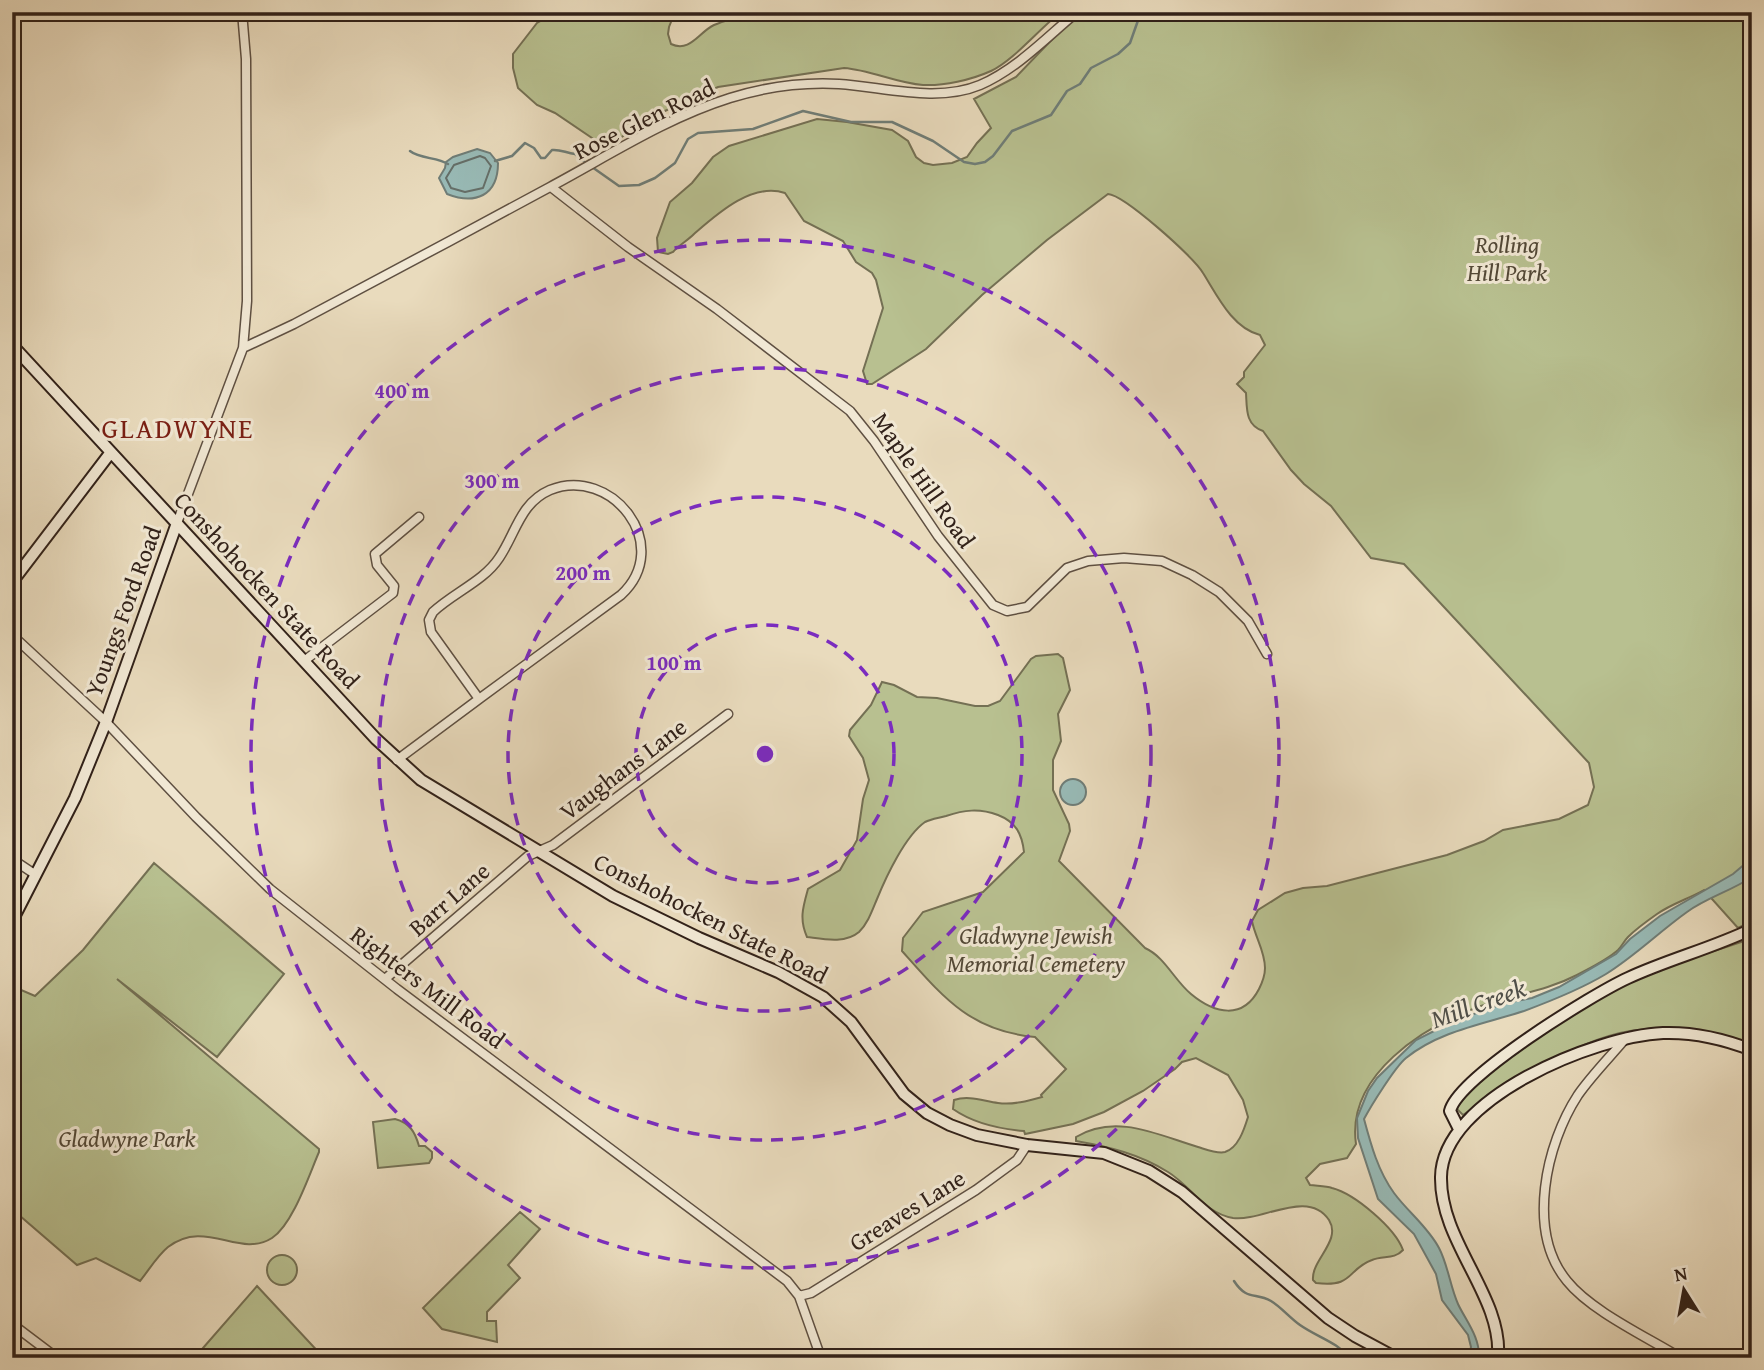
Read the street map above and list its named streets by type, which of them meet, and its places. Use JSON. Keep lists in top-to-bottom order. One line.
{"streets":{"main road":["Conshohocken State Road","Youngs Ford Road"],"street":["Rose Glen Road","Maple Hill Road","Vaughans Lane","Barr Lane","Righters Mill Road","Greaves Lane"]},"crossings":[["Rose Glen Road","Maple Hill Road"],["Rose Glen Road","Youngs Ford Road"],["Conshohocken State Road","Youngs Ford Road"],["Conshohocken State Road","Vaughans Lane"],["Conshohocken State Road","Barr Lane"],["Conshohocken State Road","Greaves Lane"],["Youngs Ford Road","Righters Mill Road"],["Vaughans Lane","Barr Lane"],["Barr Lane","Righters Mill Road"],["Righters Mill Road","Greaves Lane"]],"districts":["GLADWYNE"],"water":["Mill Creek"],"parks":["Rolling Hill Park","Gladwyne Jewish Memorial Cemetery","Gladwyne Park"],"north":"top","rings":["400 m","300 m","200 m","100 m"]}
